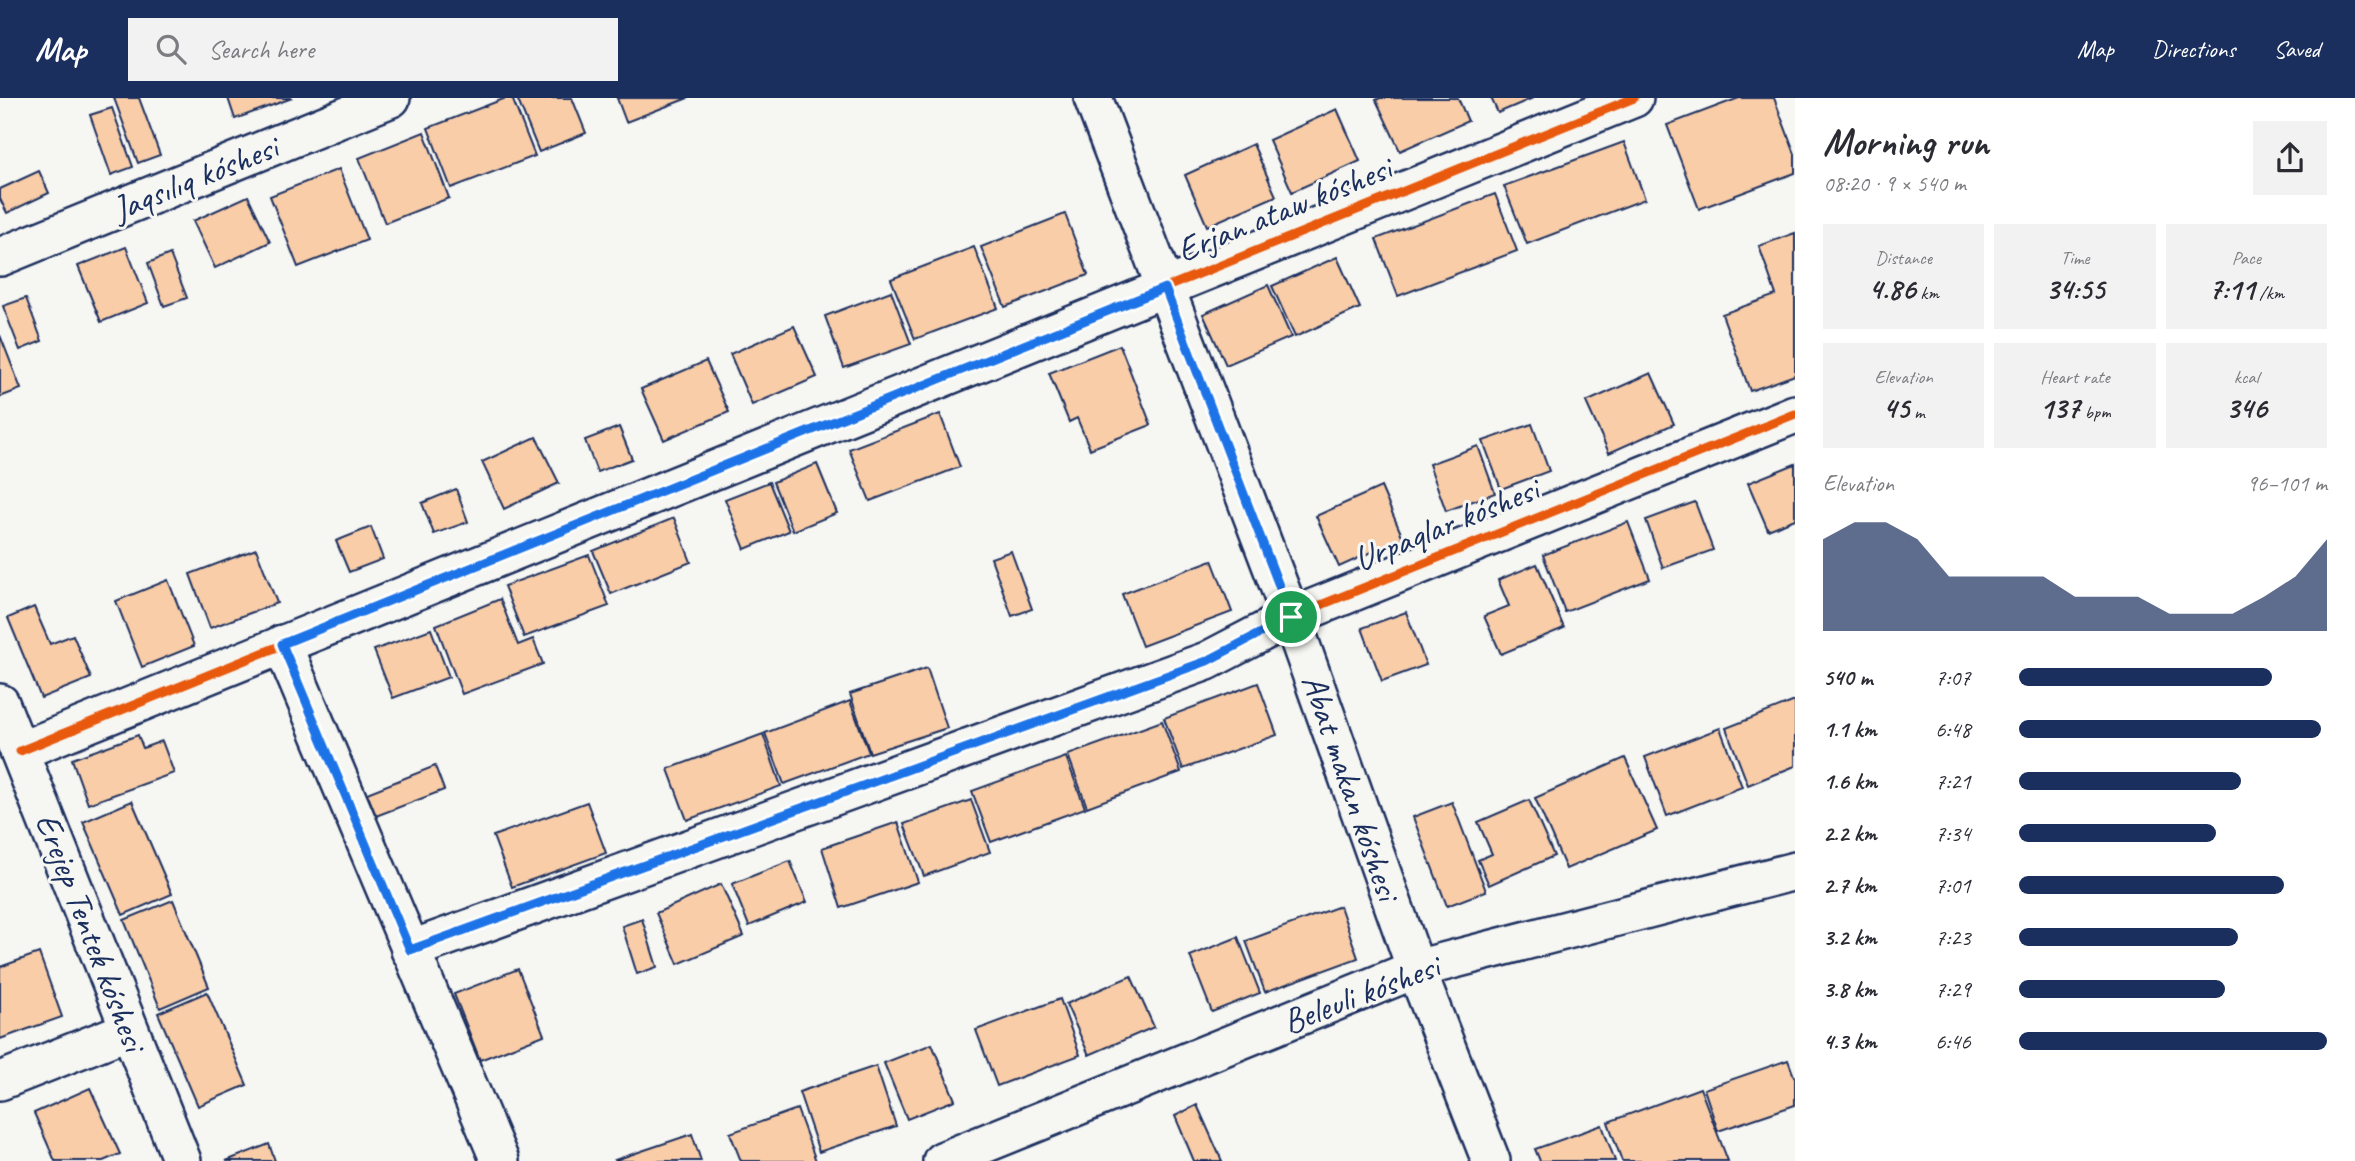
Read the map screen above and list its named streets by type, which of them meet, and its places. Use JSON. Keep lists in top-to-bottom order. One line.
{"streets":{"street":["Jaqsılıq kóshesi","Erjan ataw kóshesi","Urpaqlar kóshesi","Abat makan kóshesi","Erejep Tentek kóshesi","Beleuli kóshesi"]},"crossings":[["Erjan ataw kóshesi","Abat makan kóshesi"],["Erjan ataw kóshesi","Erejep Tentek kóshesi"],["Urpaqlar kóshesi","Abat makan kóshesi"],["Abat makan kóshesi","Beleuli kóshesi"]],"page":{"header":"Map","search":"Search here","nav":["Map","Directions","Saved"],"heading":["Morning run","08:20 · 9 × 540 m"],"stats":[["Distance","4.86 km"],["Time","34:55"],["Pace","7:11 /km"],["Elevation","45 m"],["Heart rate","137 bpm"],["kcal","346"]],"chart":["Elevation","96–101 m"],"list":[{"name":"540 m","note":"7:07"},{"name":"1.1 km","note":"6:48"},{"name":"1.6 km","note":"7:21"},{"name":"2.2 km","note":"7:34"},{"name":"2.7 km","note":"7:01"},{"name":"3.2 km","note":"7:23"},{"name":"3.8 km","note":"7:29"},{"name":"4.3 km","note":"6:46"}]}}
